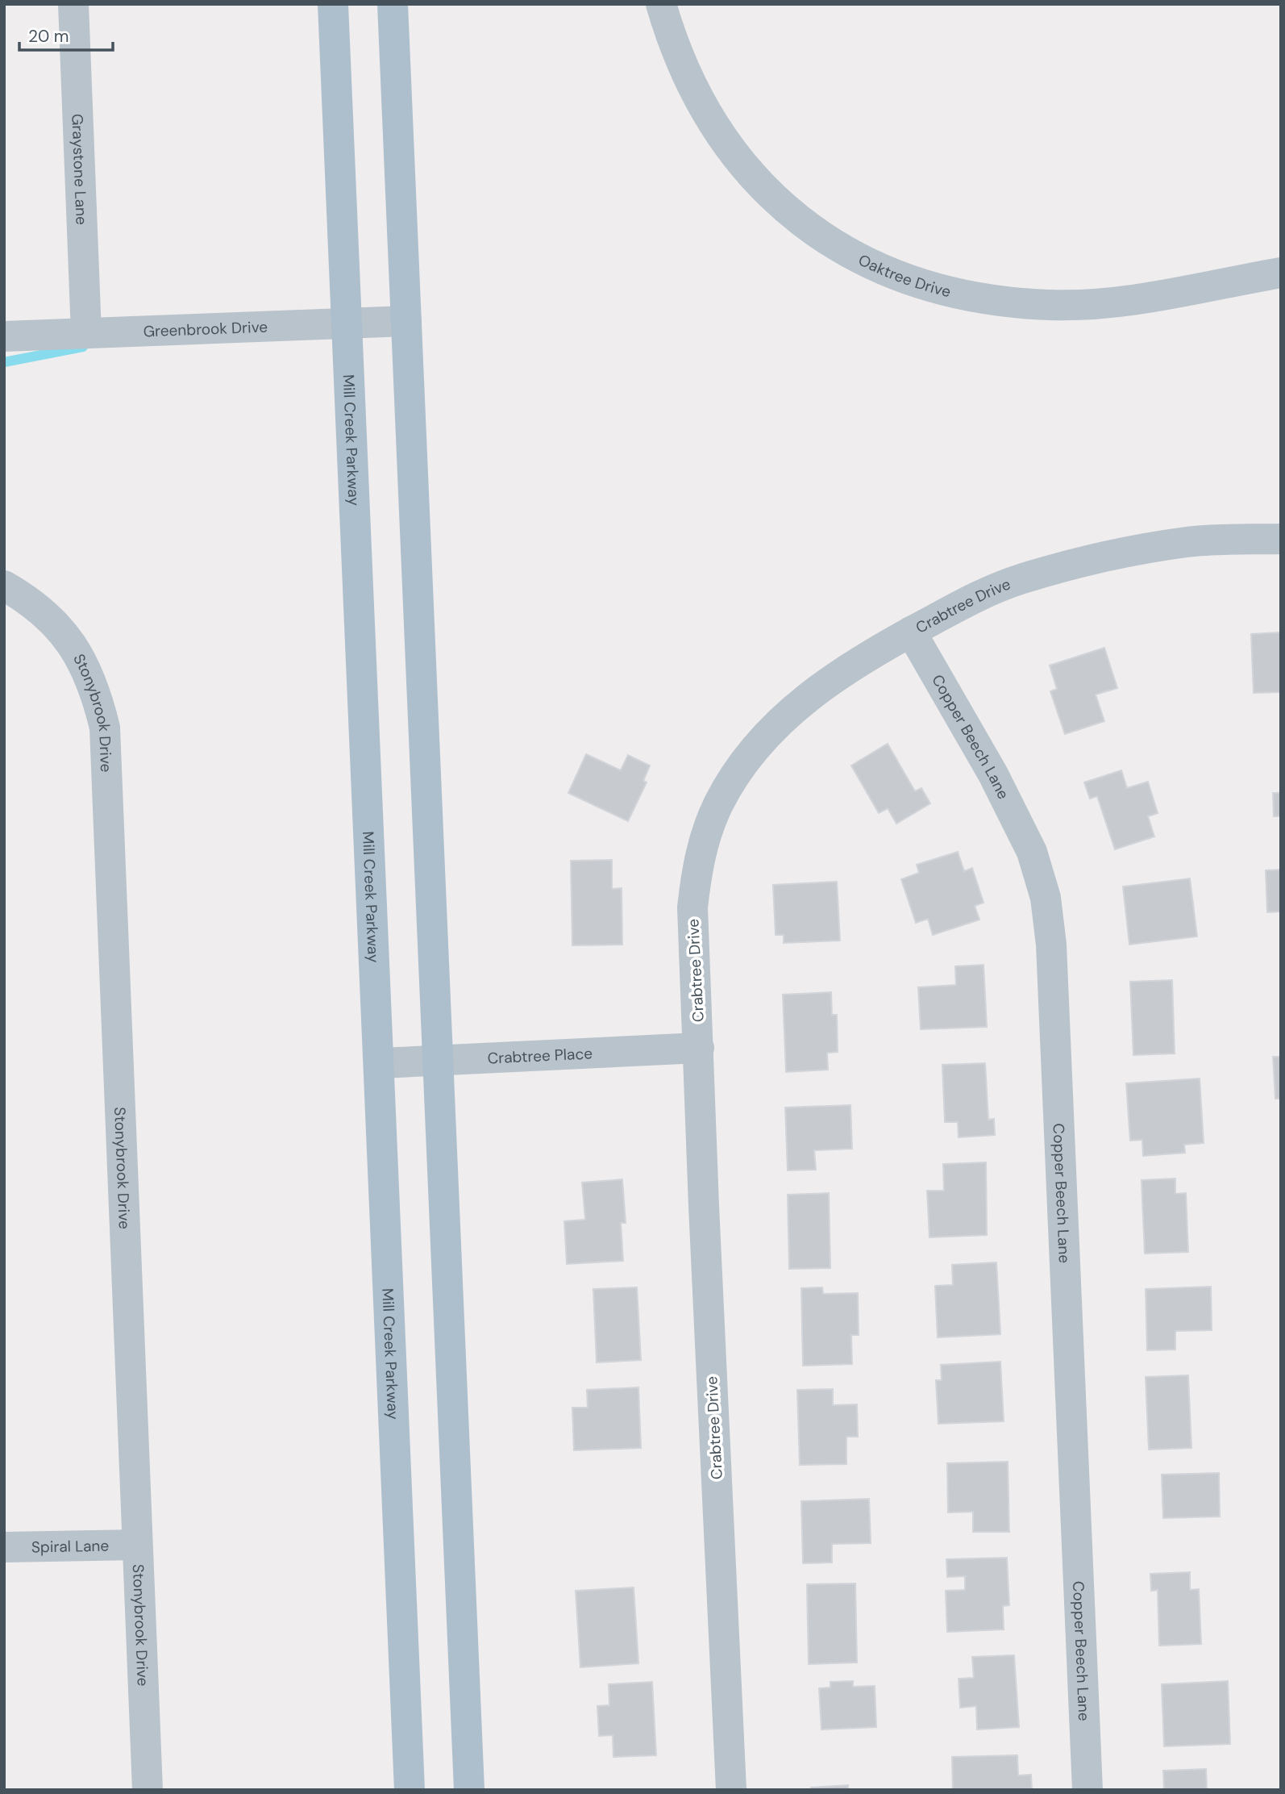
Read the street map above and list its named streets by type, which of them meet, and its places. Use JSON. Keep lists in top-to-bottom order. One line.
{"streets":{"main road":["Mill Creek Parkway"],"street":["Graystone Lane","Oaktree Drive","Greenbrook Drive","Crabtree Drive","Stonybrook Drive","Copper Beech Lane","Crabtree Place","Spiral Lane"]},"crossings":[["Graystone Lane","Greenbrook Drive"],["Greenbrook Drive","Mill Creek Parkway"],["Mill Creek Parkway","Crabtree Place"],["Crabtree Drive","Copper Beech Lane"],["Crabtree Drive","Crabtree Place"],["Stonybrook Drive","Spiral Lane"]],"scale_bar":"20 m"}
